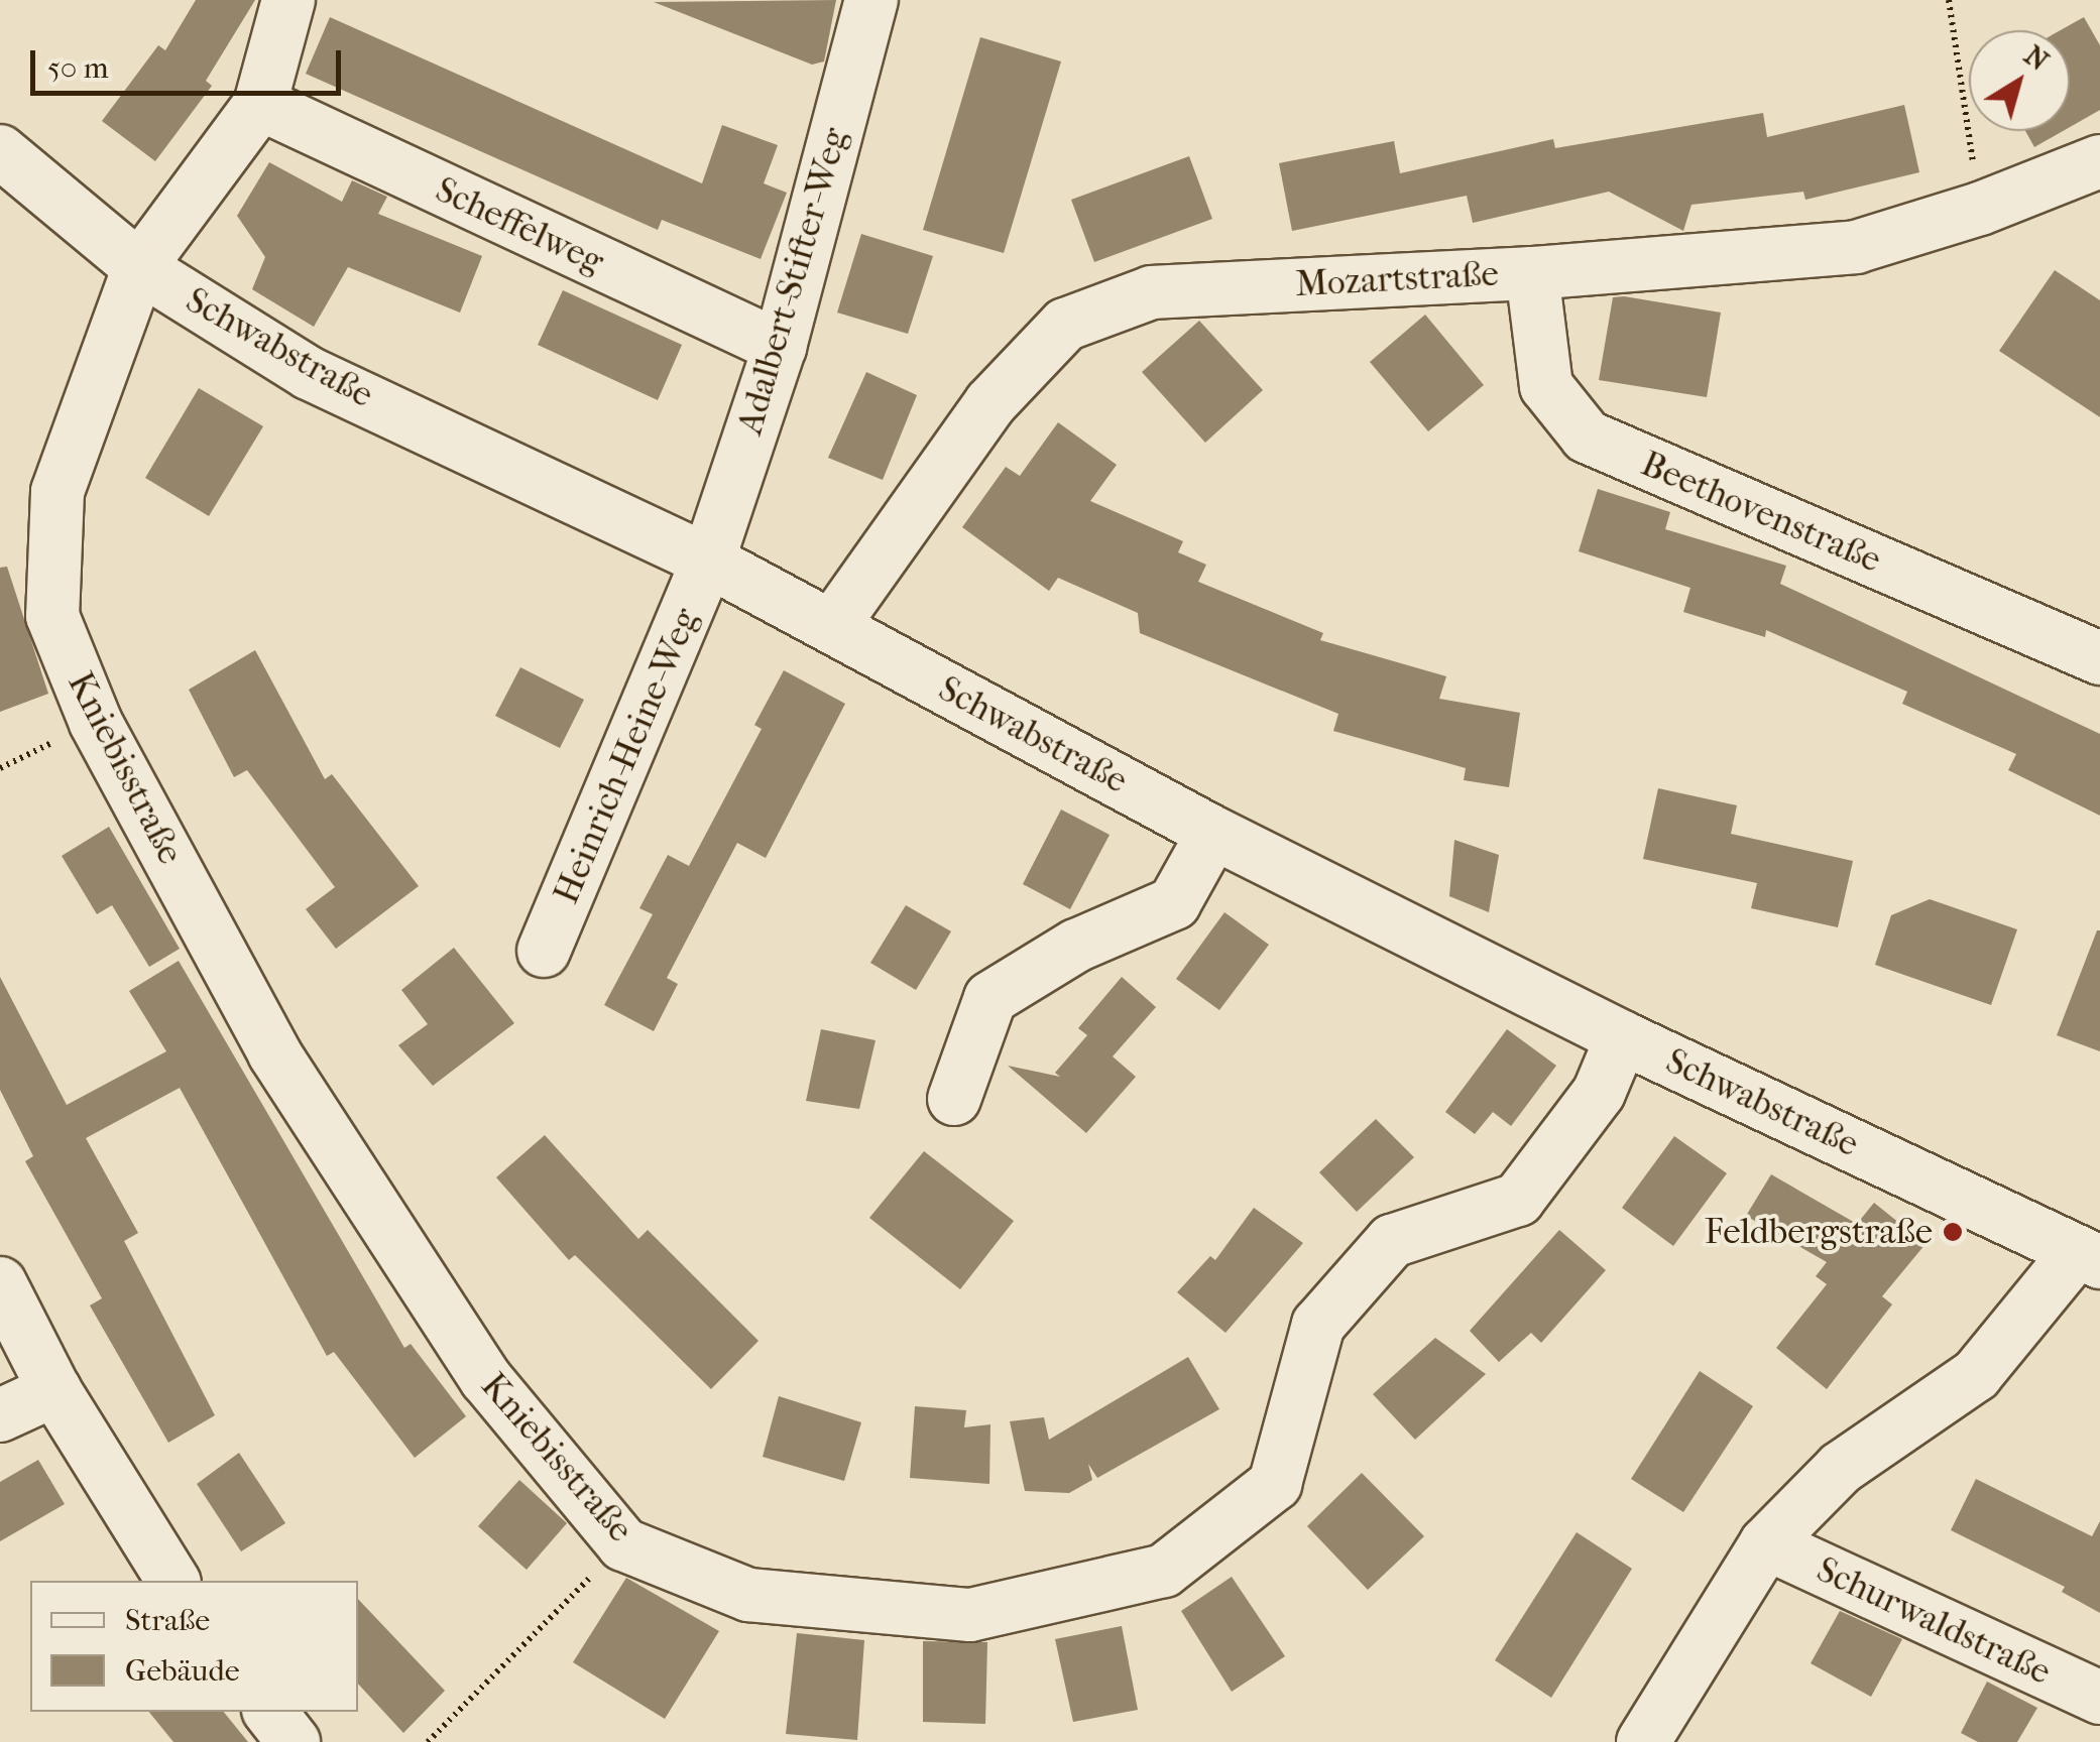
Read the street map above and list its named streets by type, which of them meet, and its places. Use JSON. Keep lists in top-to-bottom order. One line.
{"streets":{"street":["Scheffelweg","Mozartstraße","Adalbert-Stifter-Weg","Schwabstraße","Beethovenstraße","Heinrich-Heine-Weg","Kniebisstraße","Schurwaldstraße"]},"crossings":[["Scheffelweg","Adalbert-Stifter-Weg"],["Scheffelweg","Kniebisstraße"],["Mozartstraße","Schwabstraße"],["Mozartstraße","Beethovenstraße"],["Adalbert-Stifter-Weg","Schwabstraße"],["Adalbert-Stifter-Weg","Heinrich-Heine-Weg"],["Schwabstraße","Heinrich-Heine-Weg"],["Schwabstraße","Kniebisstraße"]],"places":["Feldbergstraße"],"legend":["Straße","Gebäude"],"scale_bar":"50 m","north":"top right"}
